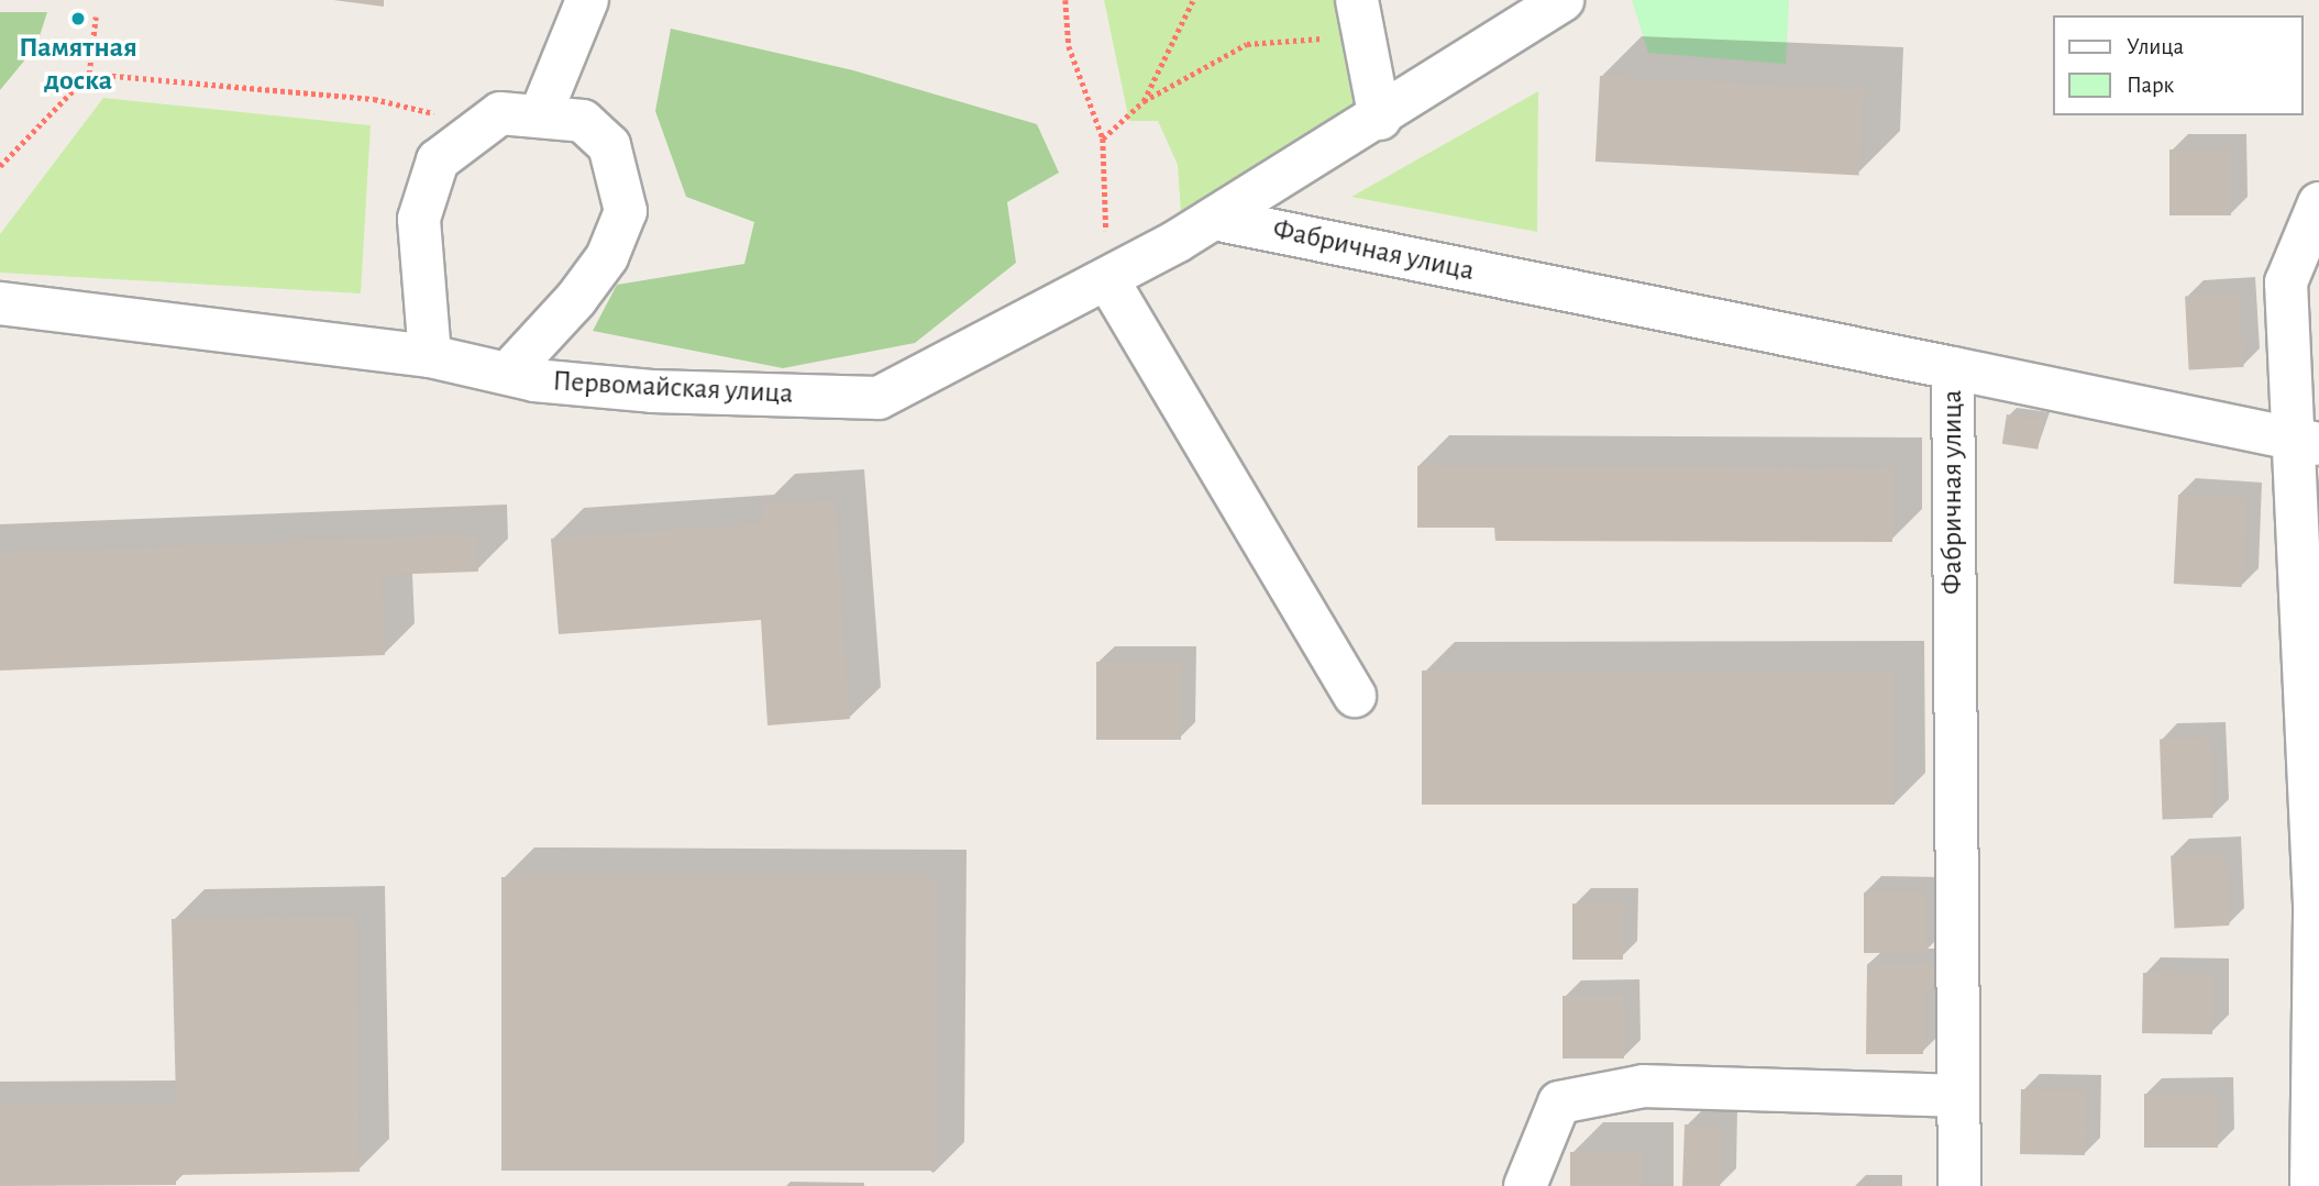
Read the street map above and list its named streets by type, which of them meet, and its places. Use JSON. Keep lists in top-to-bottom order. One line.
{"streets":{"street":["Фабричная улица","Первомайская улица"]},"crossings":[["Фабричная улица","Первомайская улица"]],"places":["Памятная доска"],"legend":["Улица","Парк"]}
